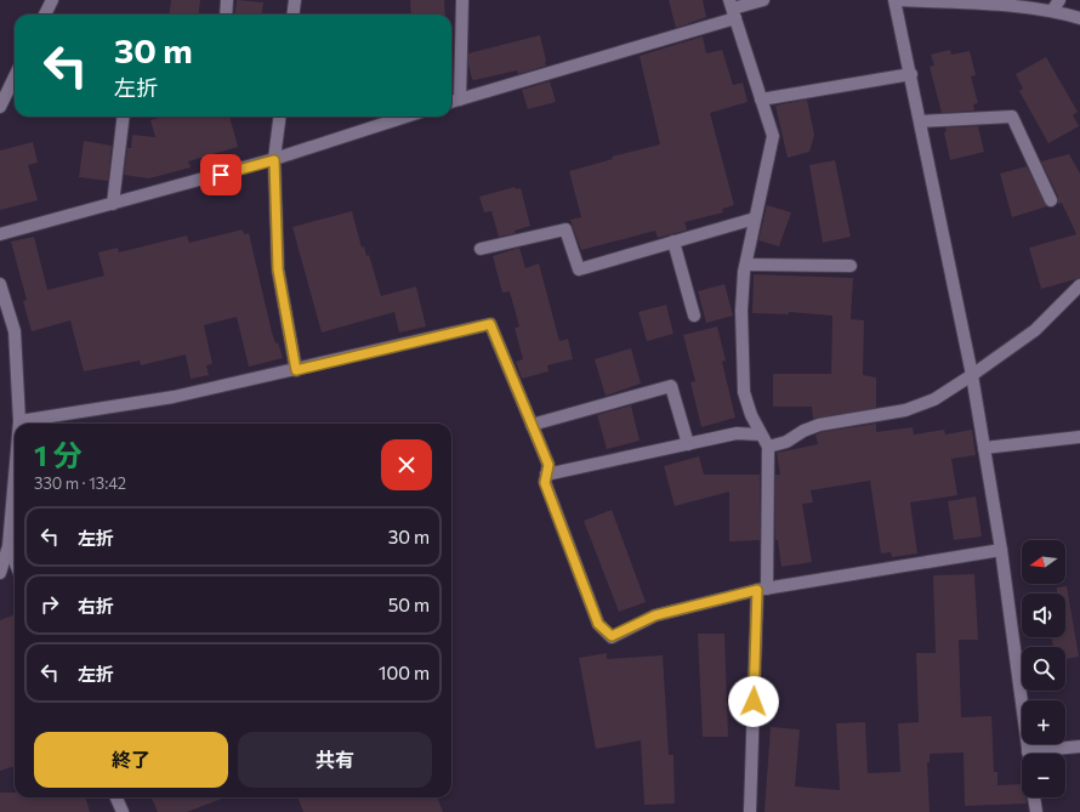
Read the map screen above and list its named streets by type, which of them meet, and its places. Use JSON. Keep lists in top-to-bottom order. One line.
{"north":"left","page":{"turn":["30 m","左折"],"heading":["1 分","330 m · 13:42"],"list":[{"name":"左折","value":"30 m"},{"name":"右折","value":"50 m"},{"name":"左折","value":"100 m"}],"map_buttons":["+","−"],"buttons":["終了","共有"]}}
